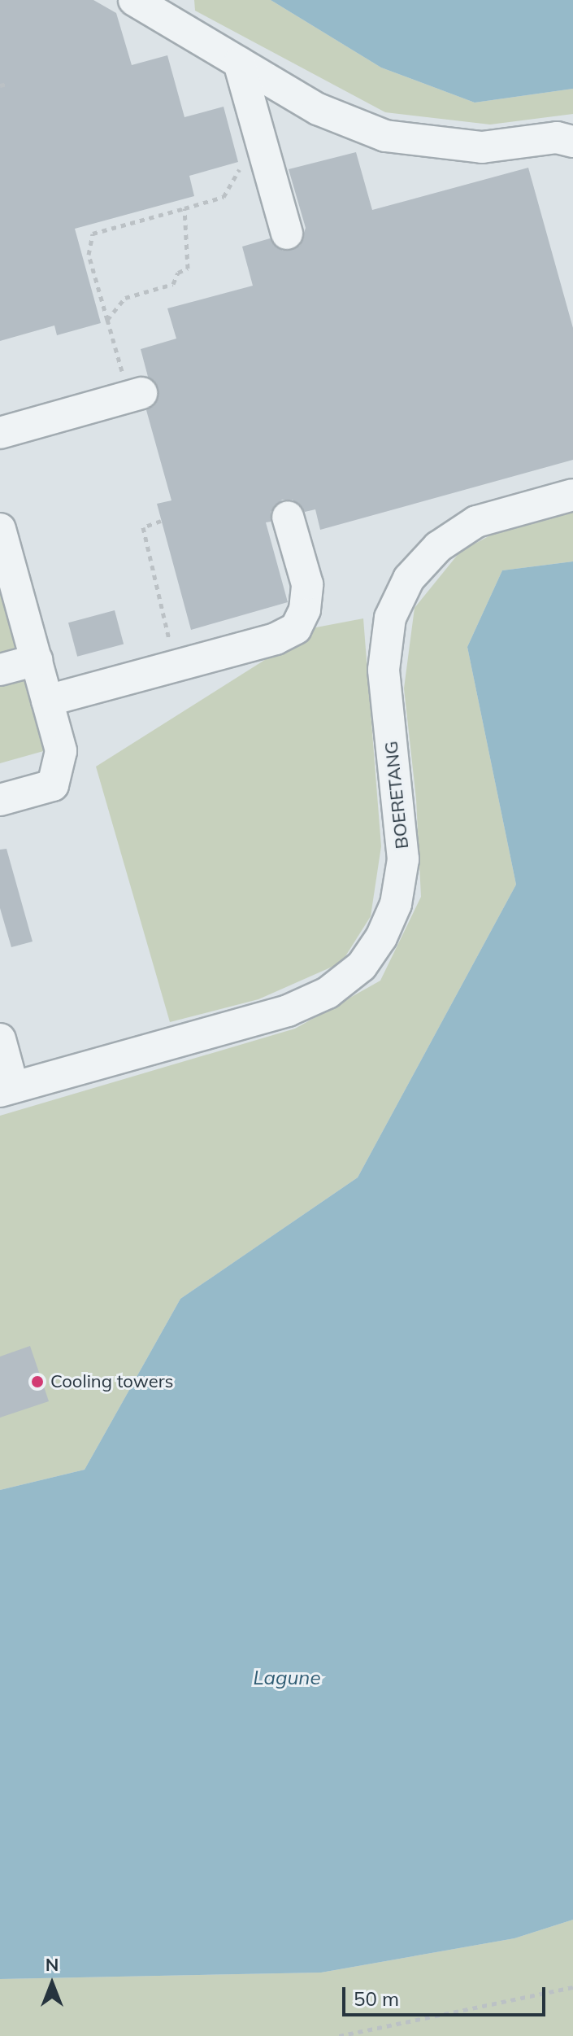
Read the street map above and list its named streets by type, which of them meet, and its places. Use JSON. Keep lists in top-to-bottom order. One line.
{"streets":{"lane":["BOERETANG"]},"water":["Lagune"],"places":["Cooling towers"],"scale_bar":"50 m","north":"top"}
